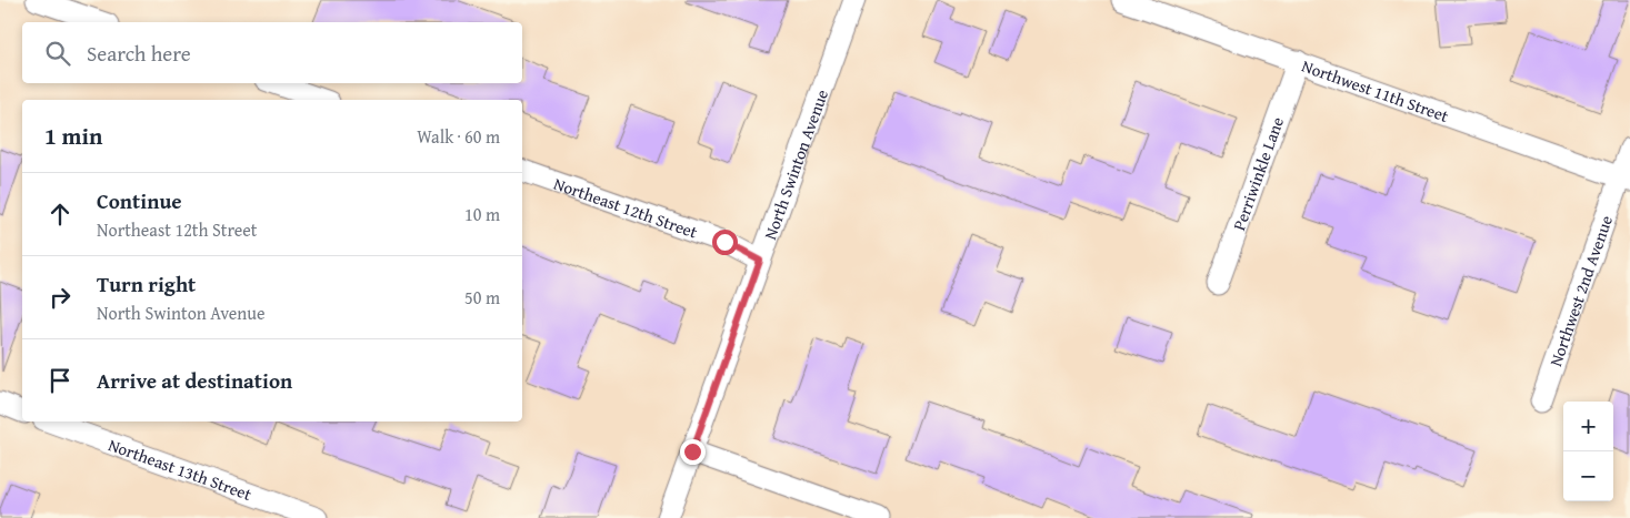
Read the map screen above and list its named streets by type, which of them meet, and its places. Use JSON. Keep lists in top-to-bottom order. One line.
{"streets":{"street":["Northwest 11th Street","North Swinton Avenue","Perriwinkle Lane","Northeast 12th Street","Northwest 2nd Avenue","Northeast 13th Street"]},"crossings":[["Northwest 11th Street","Perriwinkle Lane"],["Northwest 11th Street","Northwest 2nd Avenue"],["North Swinton Avenue","Northeast 12th Street"]],"page":{"search":"Search here","heading":["1 min","Walk · 60 m"],"list":[["Continue","Northeast 12th Street","10 m"],["Turn right","North Swinton Avenue","50 m"],"Arrive at destination"],"map_buttons":["+","−"]}}
